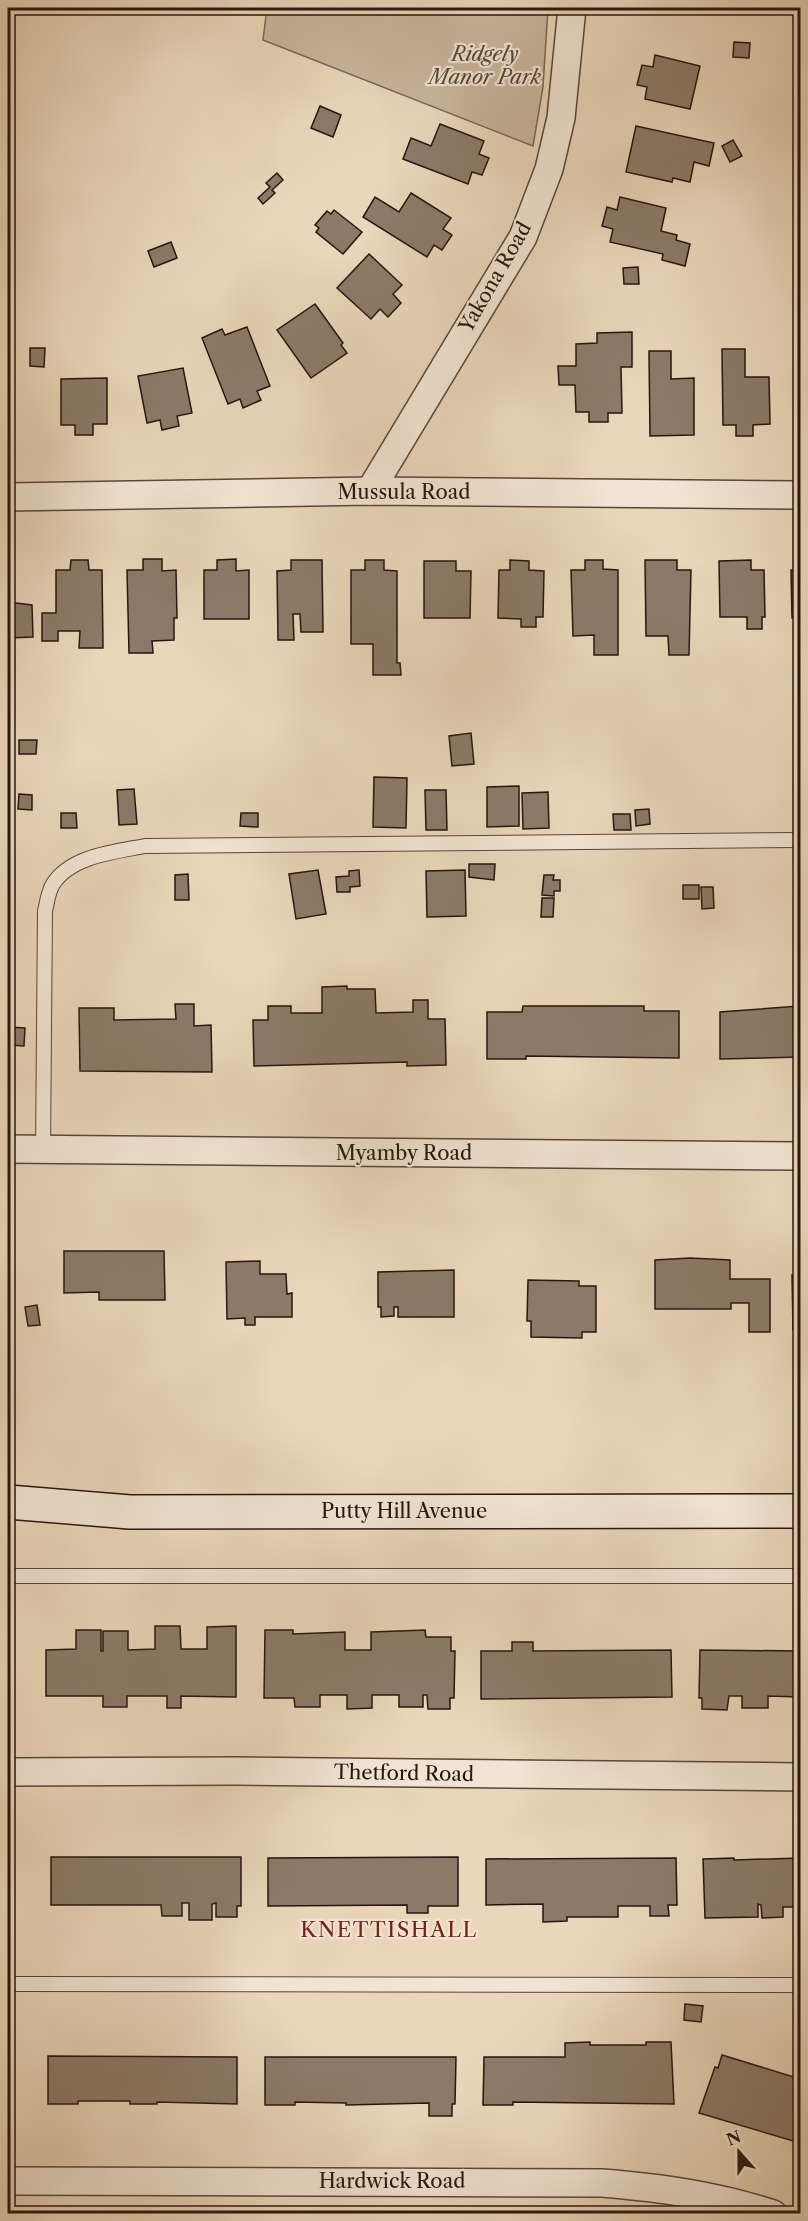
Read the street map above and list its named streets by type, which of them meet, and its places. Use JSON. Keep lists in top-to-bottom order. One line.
{"streets":{"street":["Yakona Road","Mussula Road","Myamby Road","Putty Hill Avenue","Thetford Road","Hardwick Road"]},"crossings":[["Yakona Road","Mussula Road"]],"districts":["KNETTISHALL"],"parks":["Ridgely Manor Park"],"north":"top"}
